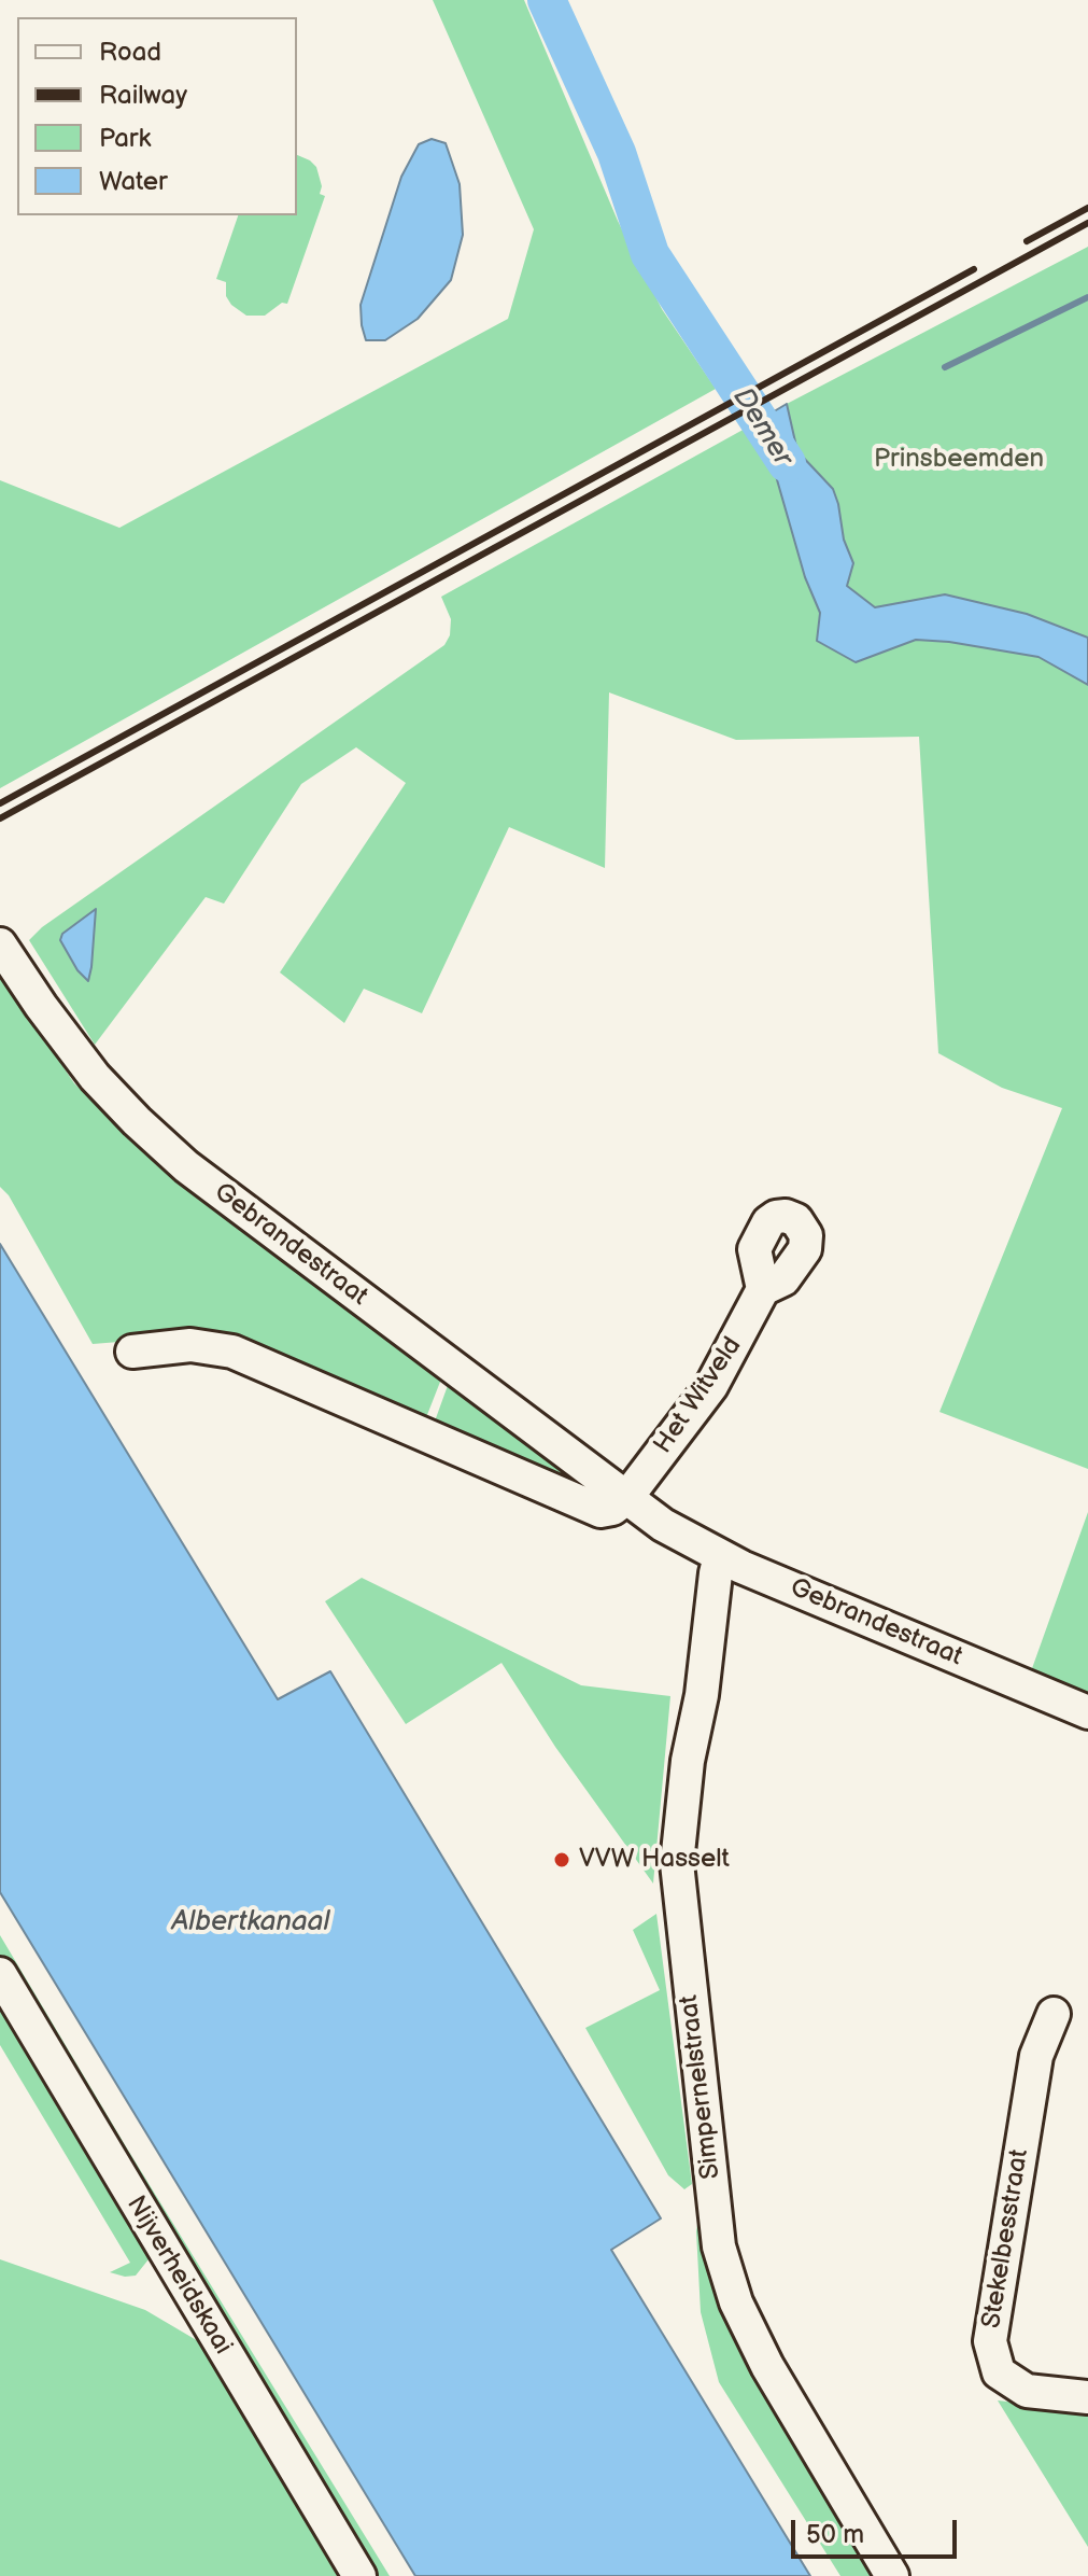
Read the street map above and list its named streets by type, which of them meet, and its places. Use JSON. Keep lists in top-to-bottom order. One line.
{"streets":{"street":["Gebrandestraat","Het Witveld","Simpernelstraat","Stekelbesstraat","Nijverheidskaai"]},"crossings":[["Gebrandestraat","Het Witveld"],["Gebrandestraat","Simpernelstraat"]],"water":["Demer","Albertkanaal"],"parks":["Prinsbeemden"],"places":["VVW Hasselt"],"legend":["Road","Railway","Park","Water"],"scale_bar":"50 m"}
